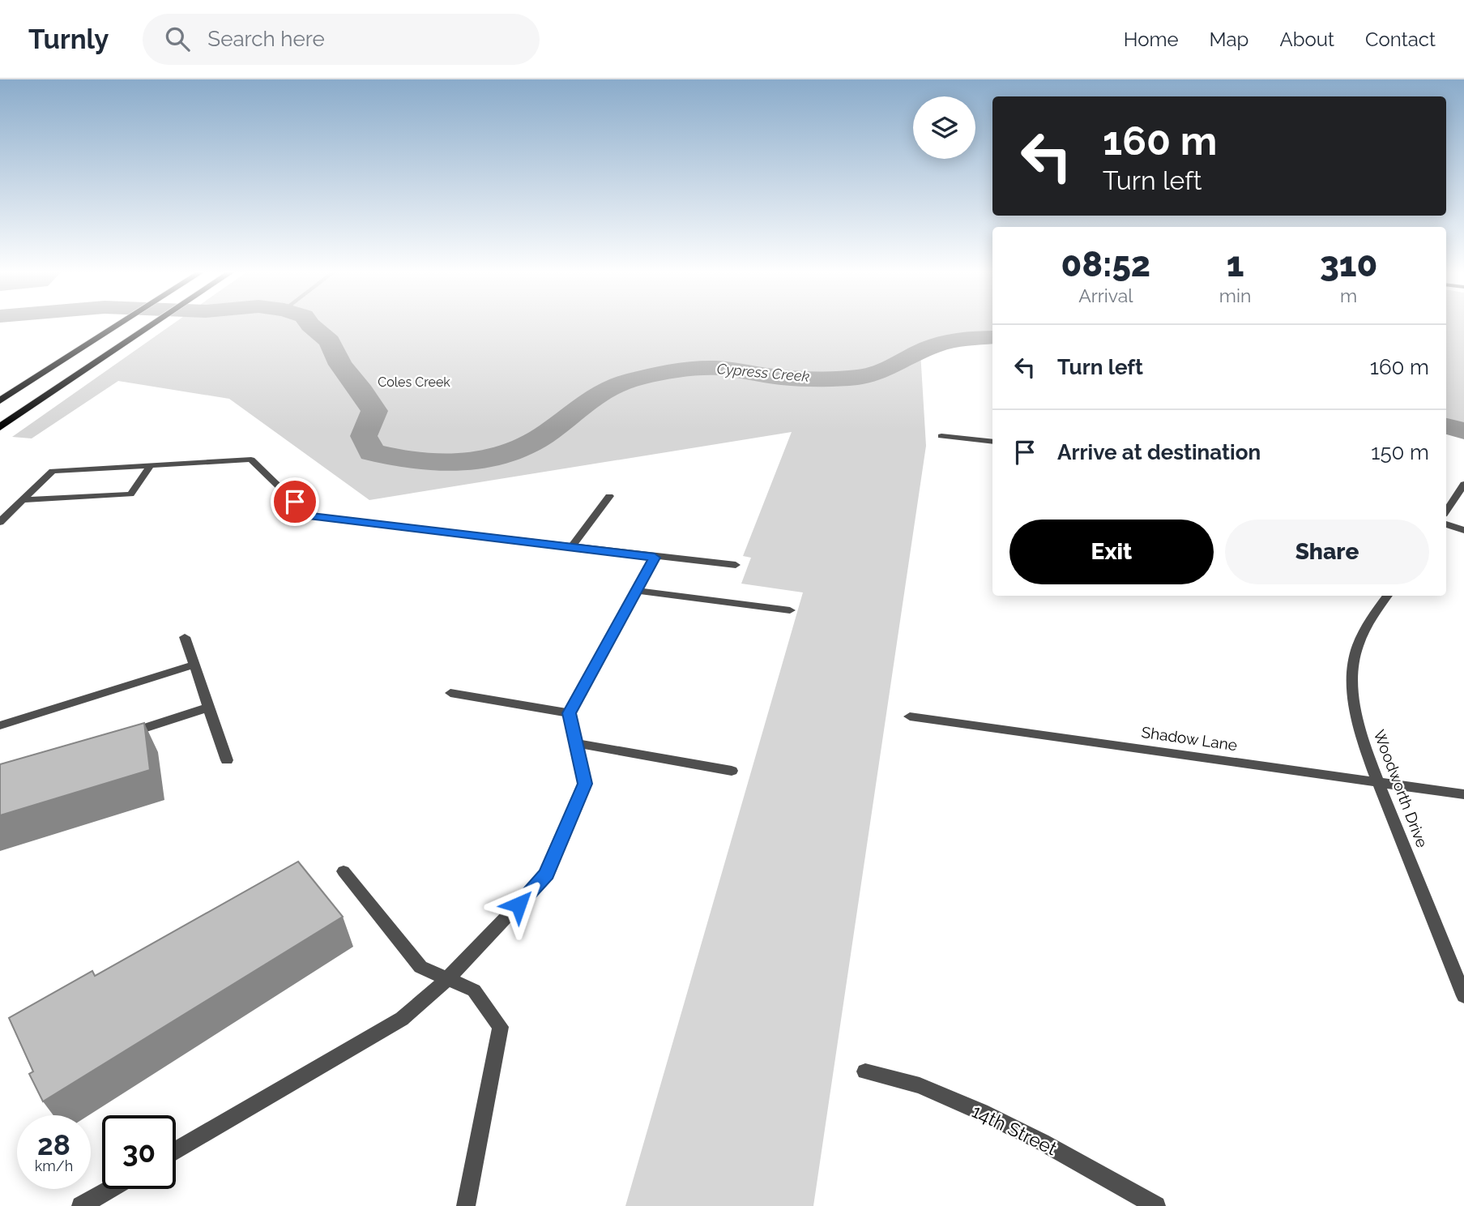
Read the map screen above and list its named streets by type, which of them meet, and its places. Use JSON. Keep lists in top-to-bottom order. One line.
{"streets":{"street":["Shadow Lane","Woodworth Drive","14th Street"]},"crossings":[["Shadow Lane","Woodworth Drive"]],"water":["Cypress Creek"],"parks":["Coles Creek"],"page":{"header":"Turnly","search":"Search here","nav":["Home","Map","About","Contact"],"turn":["160 m","Turn left"],"eta":["08:52","Arrival","1","min","310","m"],"list":[{"name":"Turn left","value":"160 m"},{"name":"Arrive at destination","value":"150 m"}],"buttons":["Exit","Share"],"speed":"28 km/h","limit":"30"}}
